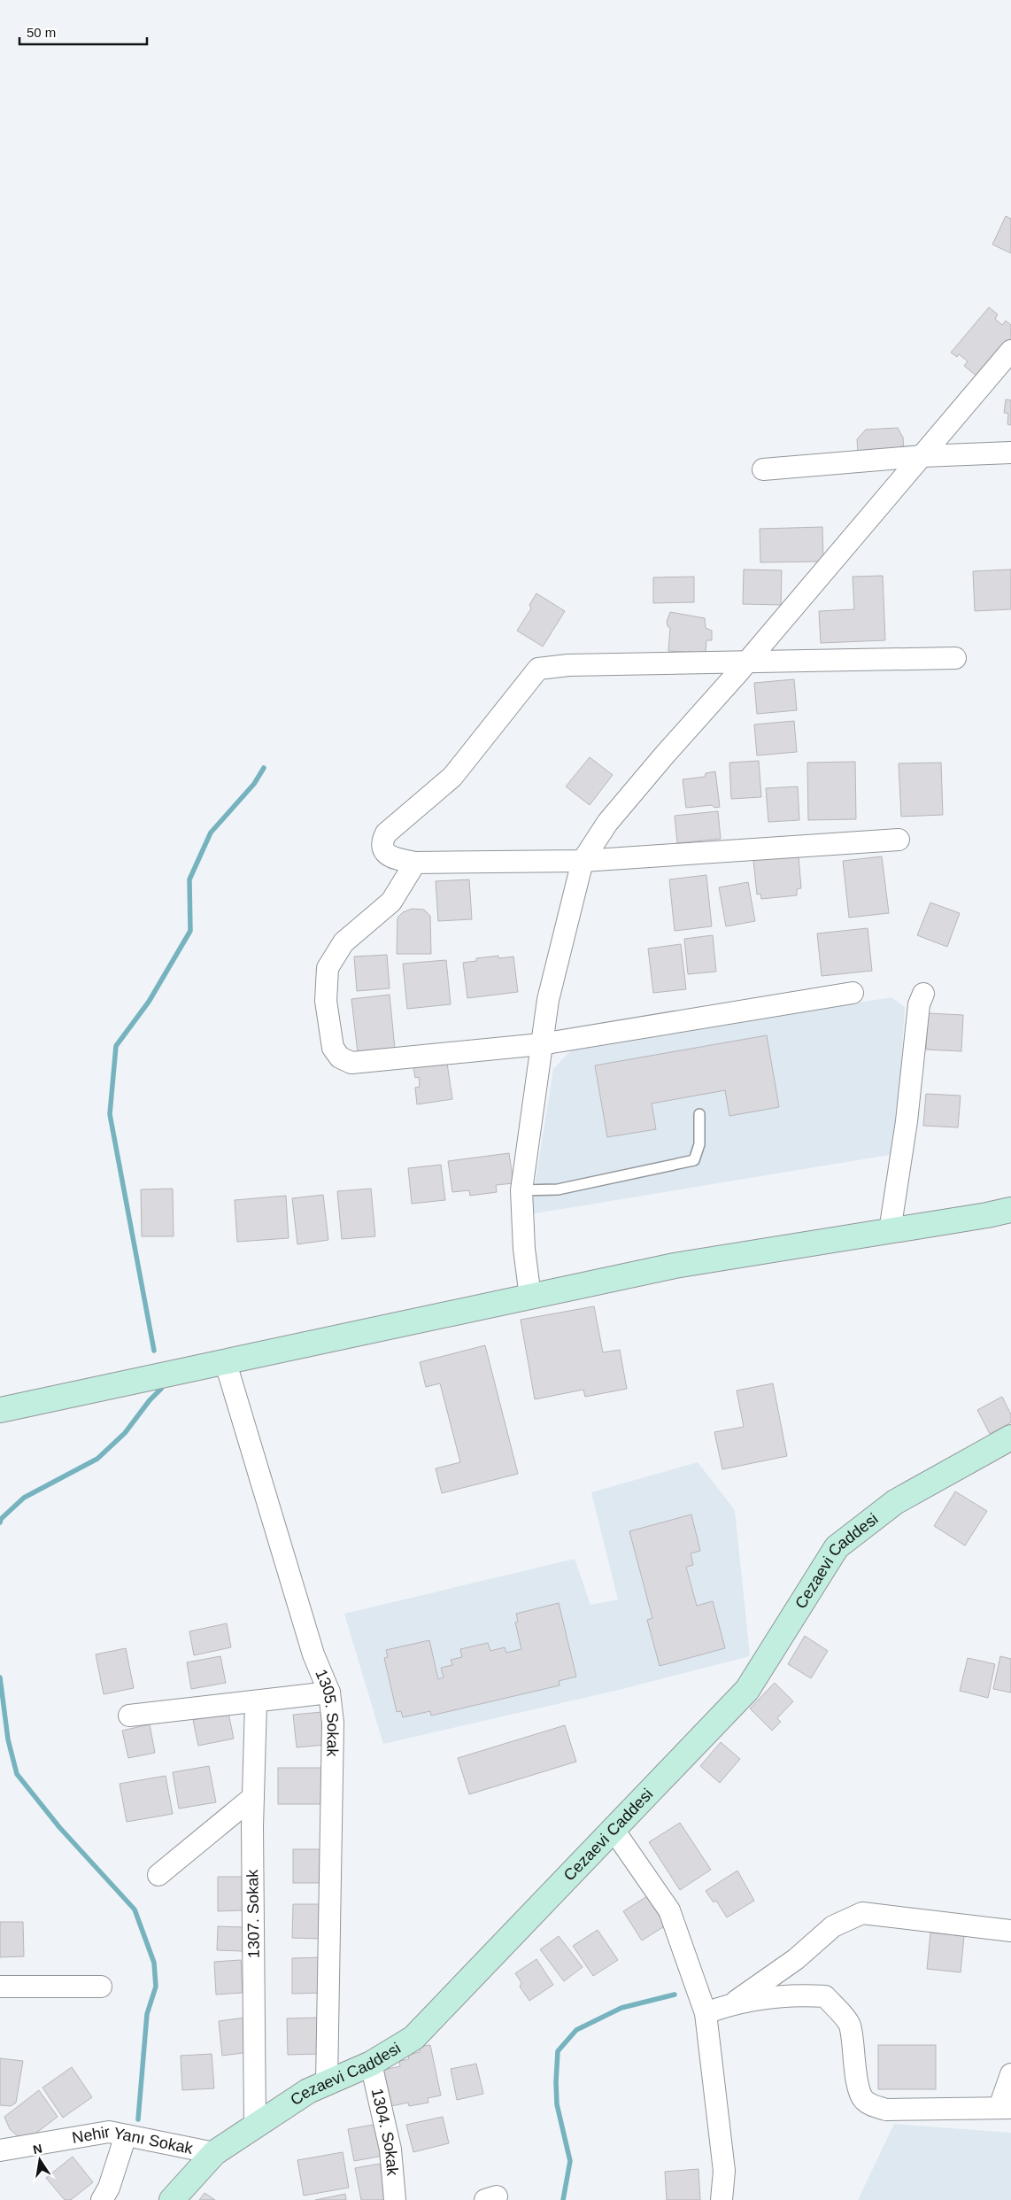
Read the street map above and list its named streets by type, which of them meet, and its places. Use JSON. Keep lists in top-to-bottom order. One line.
{"streets":{"street":["Cezaevi Caddesi","1305. Sokak","1307. Sokak","1304. Sokak","Nehir Yanı Sokak"]},"crossings":[["Cezaevi Caddesi","1305. Sokak"],["Cezaevi Caddesi","1307. Sokak"],["Cezaevi Caddesi","1304. Sokak"],["Cezaevi Caddesi","Nehir Yanı Sokak"]],"scale_bar":"50 m","north":"top"}
